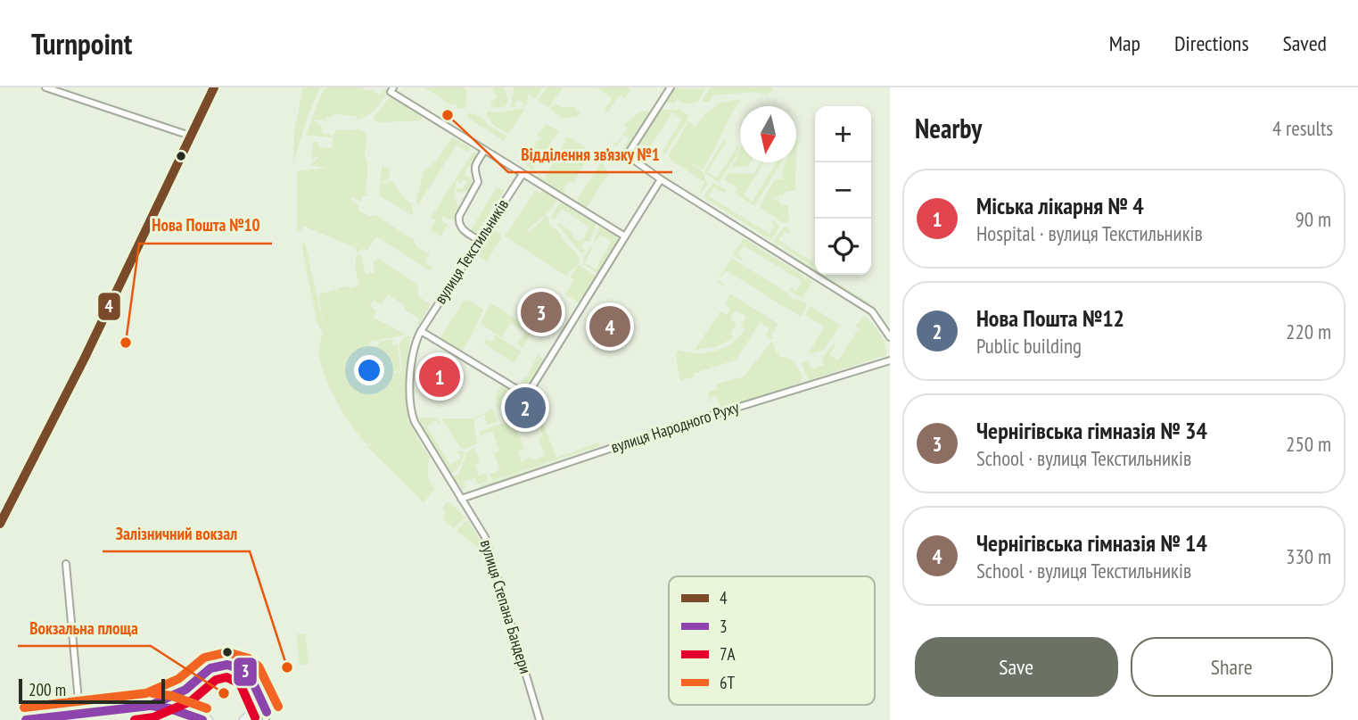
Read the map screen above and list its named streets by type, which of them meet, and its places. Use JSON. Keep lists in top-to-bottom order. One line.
{"streets":{"street":["вулиця Текстильників","вулиця Народного Руху","вулиця Степана Бандери"]},"crossings":[["вулиця Текстильників","вулиця Народного Руху"],["вулиця Текстильників","вулиця Степана Бандери"],["вулиця Народного Руху","вулиця Степана Бандери"]],"places":["Відділення зв’язку №1","Нова Пошта №10","Залізничний вокзал","Вокзальна площа"],"lines":["transit line 4","transit line 6Т","transit line 3","transit line 7А"],"legend":["4","3","7А","6Т"],"scale_bar":"200 m","north":"bottom","page":{"header":"Turnpoint","nav":["Map","Directions","Saved"],"heading":["Nearby","4 results"],"map_buttons":["+","−"],"list":[{"mark":"1","name":"Міська лікарня № 4","note":"Hospital · вулиця Текстильників","value":"90 m"},{"mark":"2","name":"Нова Пошта №12","note":"Public building","value":"220 m"},{"mark":"3","name":"Чернігівська гімназія № 34","note":"School · вулиця Текстильників","value":"250 m"},{"mark":"4","name":"Чернігівська гімназія № 14","note":"School · вулиця Текстильників","value":"330 m"}],"pins":["3","4","1","2"],"buttons":["Save","Share"],"scale":"200 m"}}
